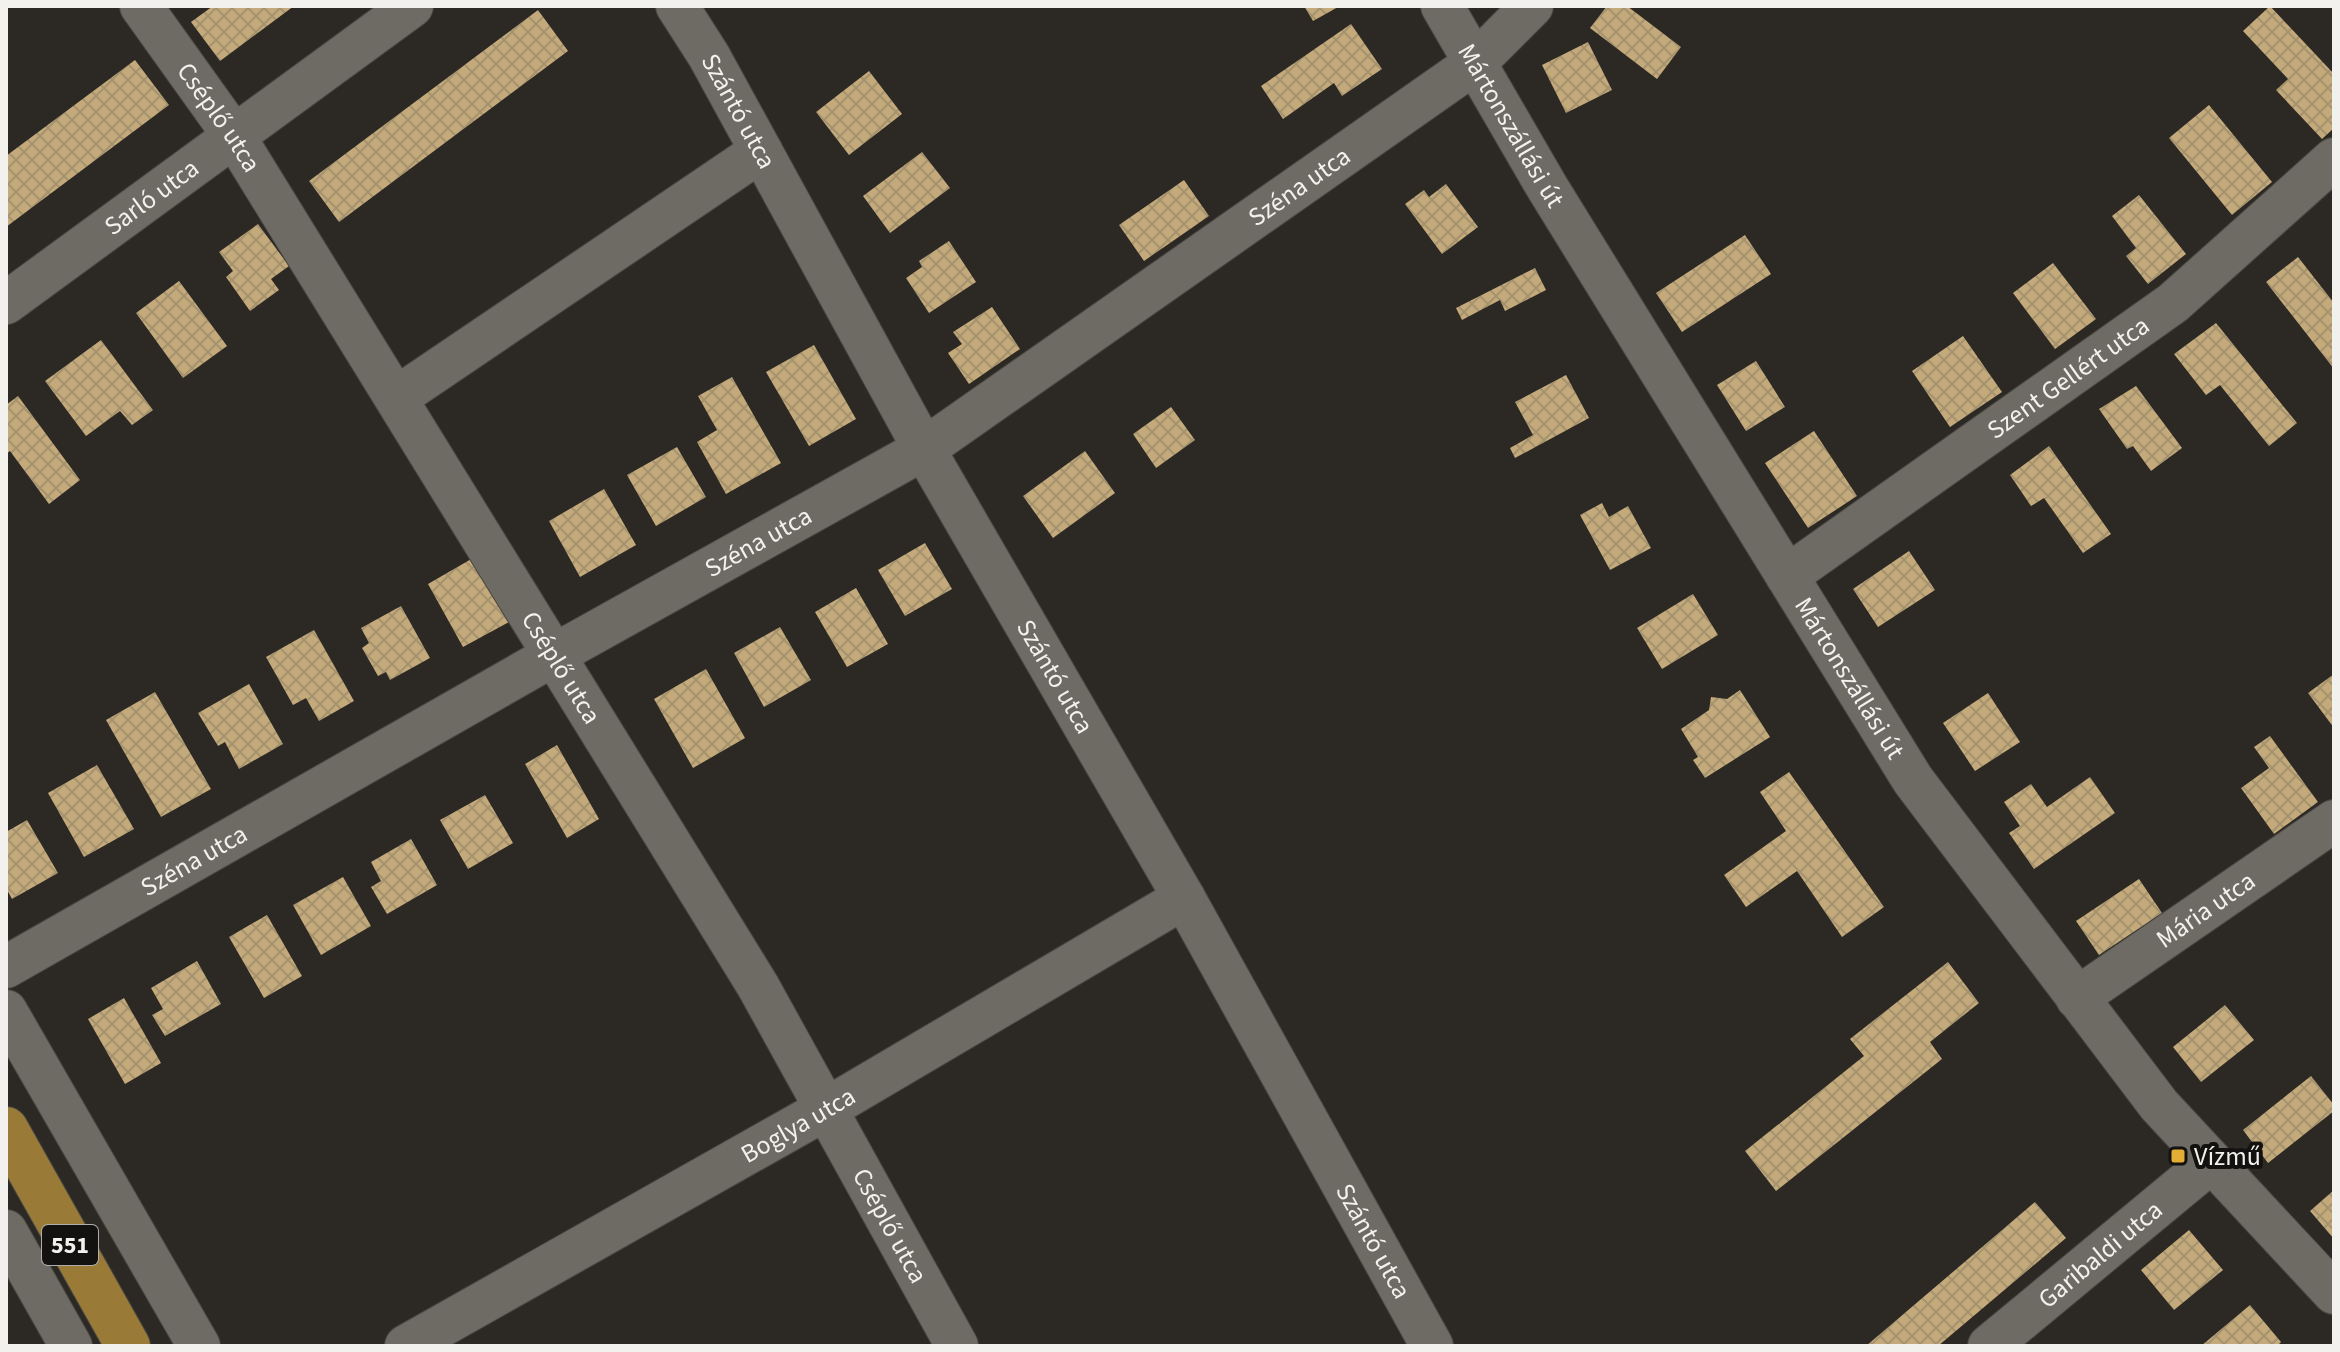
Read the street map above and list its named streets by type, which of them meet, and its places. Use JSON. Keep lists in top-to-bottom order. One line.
{"streets":{"main road":["551"],"street":["Szántó utca","Cséplő utca","Mártonszállási út","Széna utca","Sarló utca","Szent Gellért utca","Mária utca","Boglya utca","Garibaldi utca"]},"crossings":[["Szántó utca","Széna utca"],["Szántó utca","Boglya utca"],["Cséplő utca","Széna utca"],["Cséplő utca","Sarló utca"],["Cséplő utca","Boglya utca"],["Mártonszállási út","Széna utca"],["Mártonszállási út","Szent Gellért utca"],["Mártonszállási út","Mária utca"],["Mártonszállási út","Garibaldi utca"]],"places":{"transit":["Vízmű"]}}
